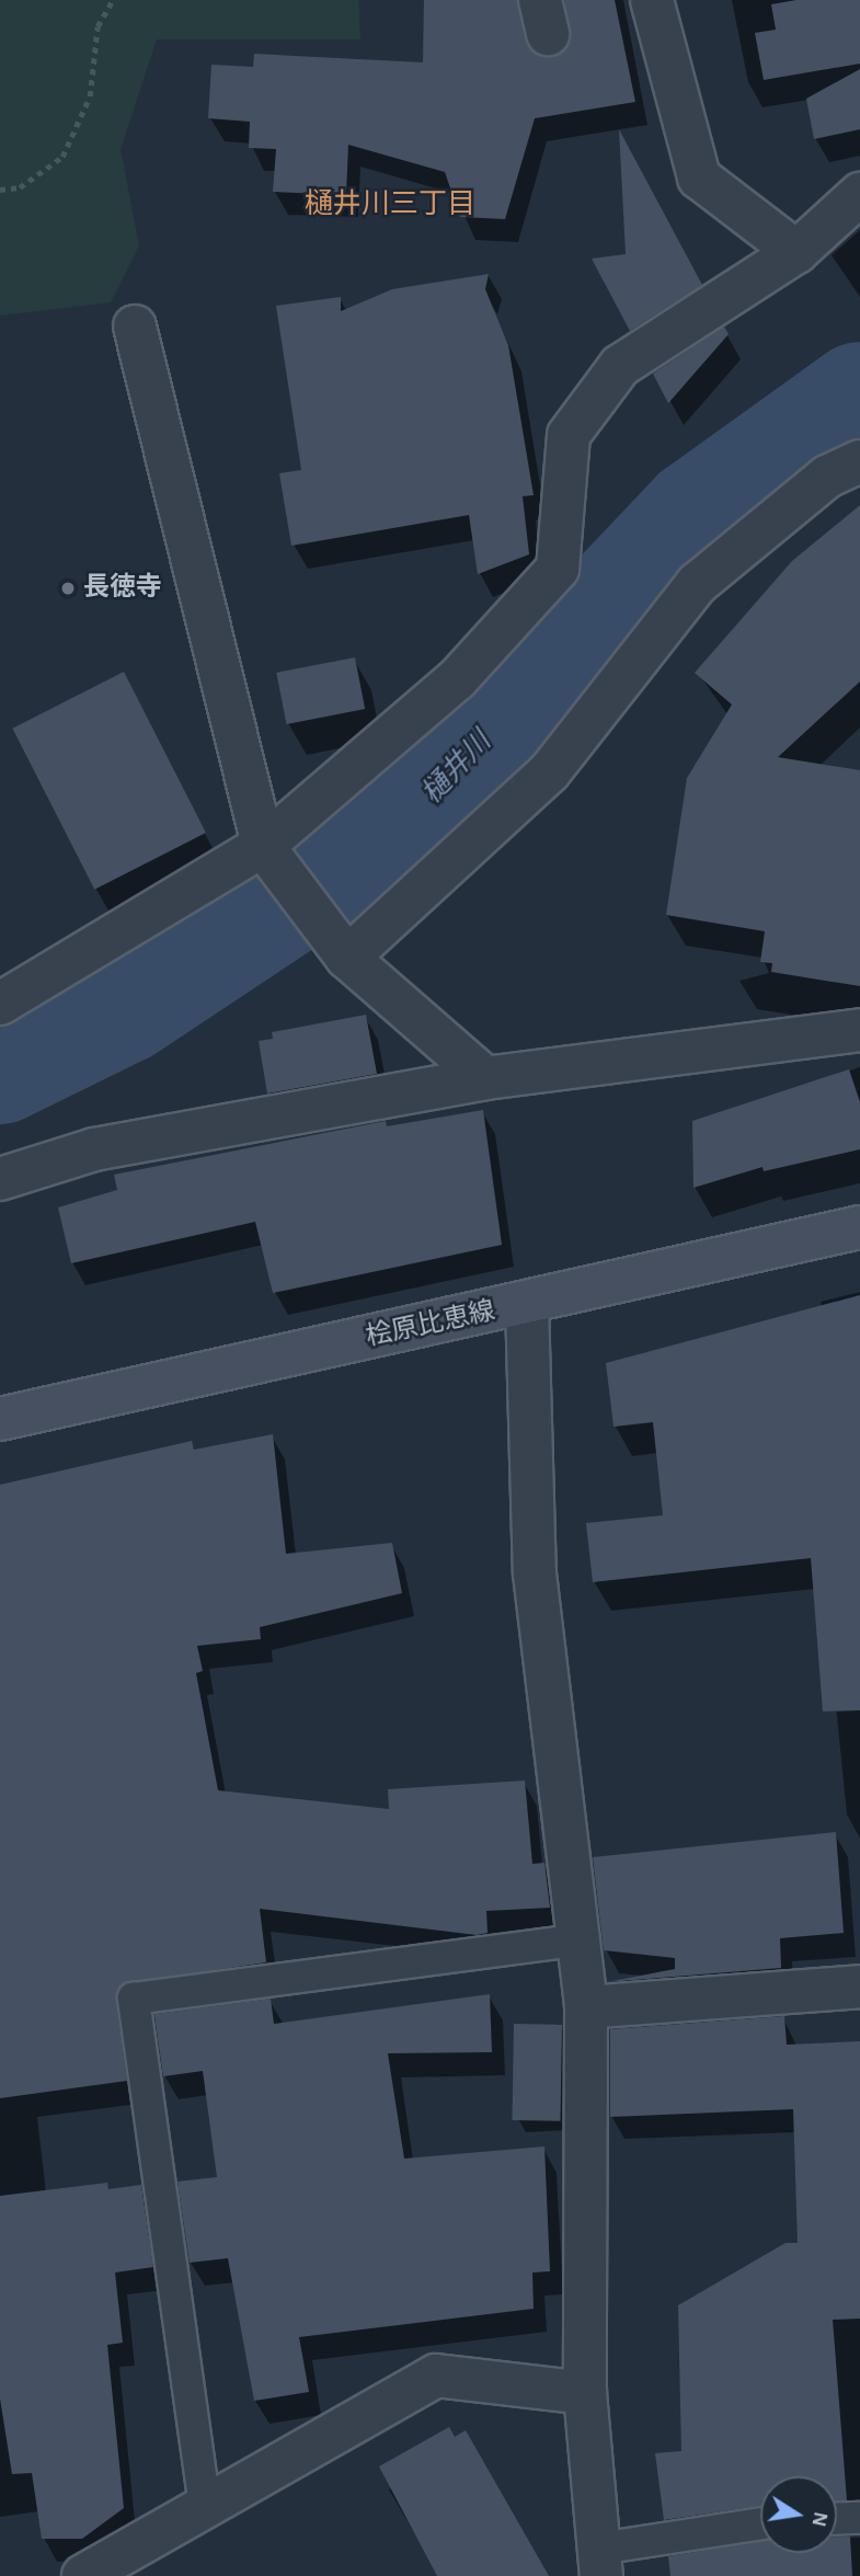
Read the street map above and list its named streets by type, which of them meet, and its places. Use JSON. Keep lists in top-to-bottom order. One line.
{"streets":{"main road":["桧原比恵線"]},"districts":["樋井川三丁目"],"water":["樋井川"],"places":["長徳寺"],"north":"right"}
